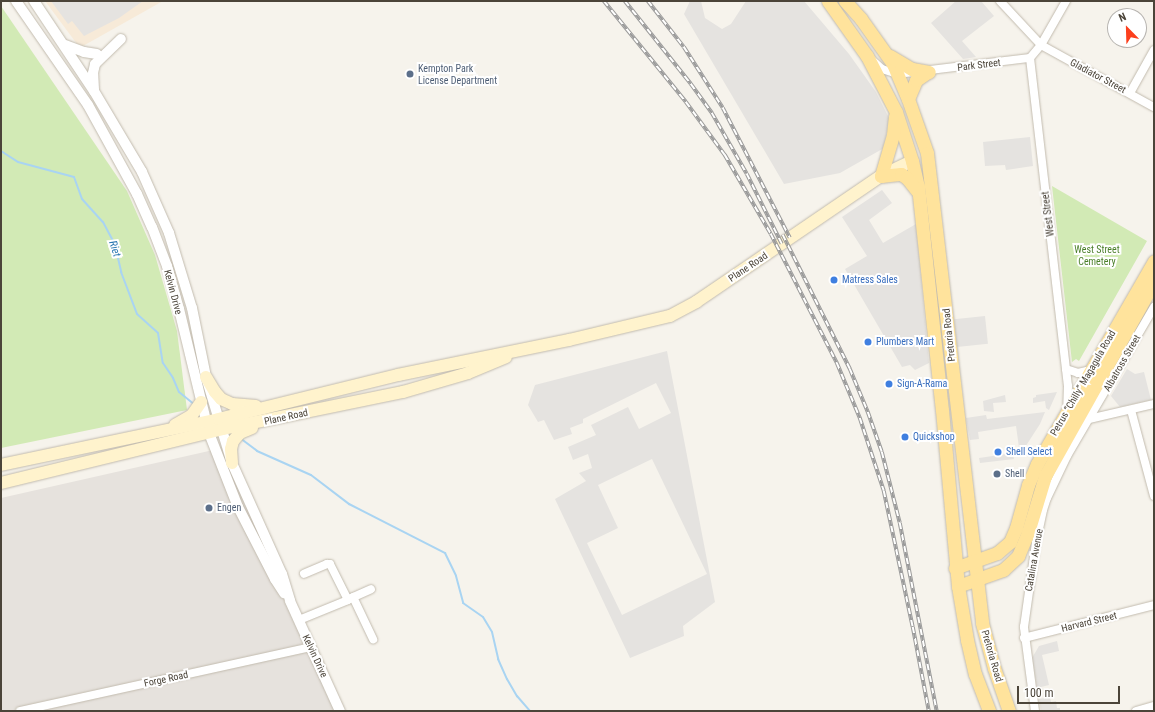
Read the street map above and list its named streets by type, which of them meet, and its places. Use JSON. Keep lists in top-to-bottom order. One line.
{"streets":{"main road":["Plane Road","Pretoria Road","Petrus “Chilly” Magagula Road"],"street":["Park Street","Gladiator Street","West Street","Kelvin Drive","Albatross Street","Catalina Avenue","Harvard Street","Forge Road"]},"crossings":[["Park Street","West Street"],["Park Street","Pretoria Road"],["West Street","Petrus “Chilly” Magagula Road"],["Plane Road","Kelvin Drive"],["Plane Road","Pretoria Road"],["Kelvin Drive","Forge Road"],["Pretoria Road","Petrus “Chilly” Magagula Road"],["Albatross Street","Catalina Avenue"],["Catalina Avenue","Harvard Street"]],"water":["Riet"],"parks":["West Street Cemetery"],"places":["Kempton Park License Department","Matress Sales","Plumbers Mart","Sign-A-Rama","Quickshop","Shell Select","Shell","Engen"],"scale_bar":"100 m","north":"top left"}
